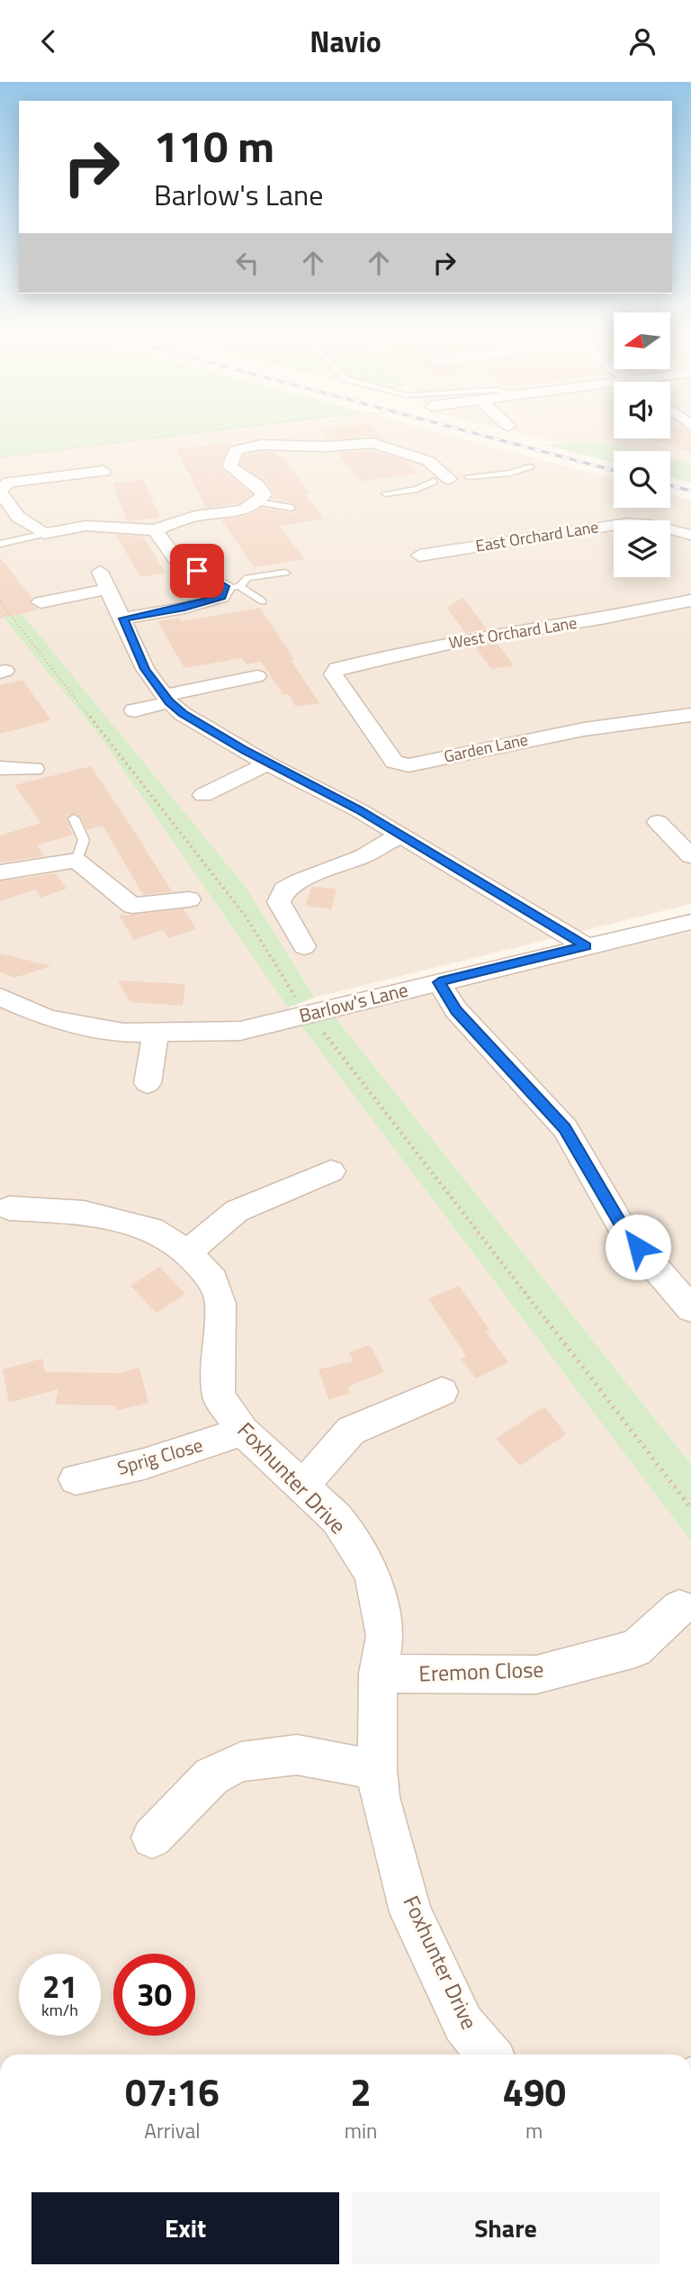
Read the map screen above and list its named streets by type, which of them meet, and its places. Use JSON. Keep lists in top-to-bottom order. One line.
{"streets":{"street":["East Orchard Lane","West Orchard Lane","Garden Lane","Barlow's Lane","Sprig Close","Foxhunter Drive","Eremon Close"]},"crossings":[["West Orchard Lane","Garden Lane"],["Sprig Close","Foxhunter Drive"],["Foxhunter Drive","Eremon Close"]],"north":"left","page":{"header":"Navio","turn":["110 m","Barlow's Lane"],"speed":"21 km/h","limit":"30","eta":["07:16","Arrival","2","min","490","m"],"buttons":["Exit","Share"]}}
